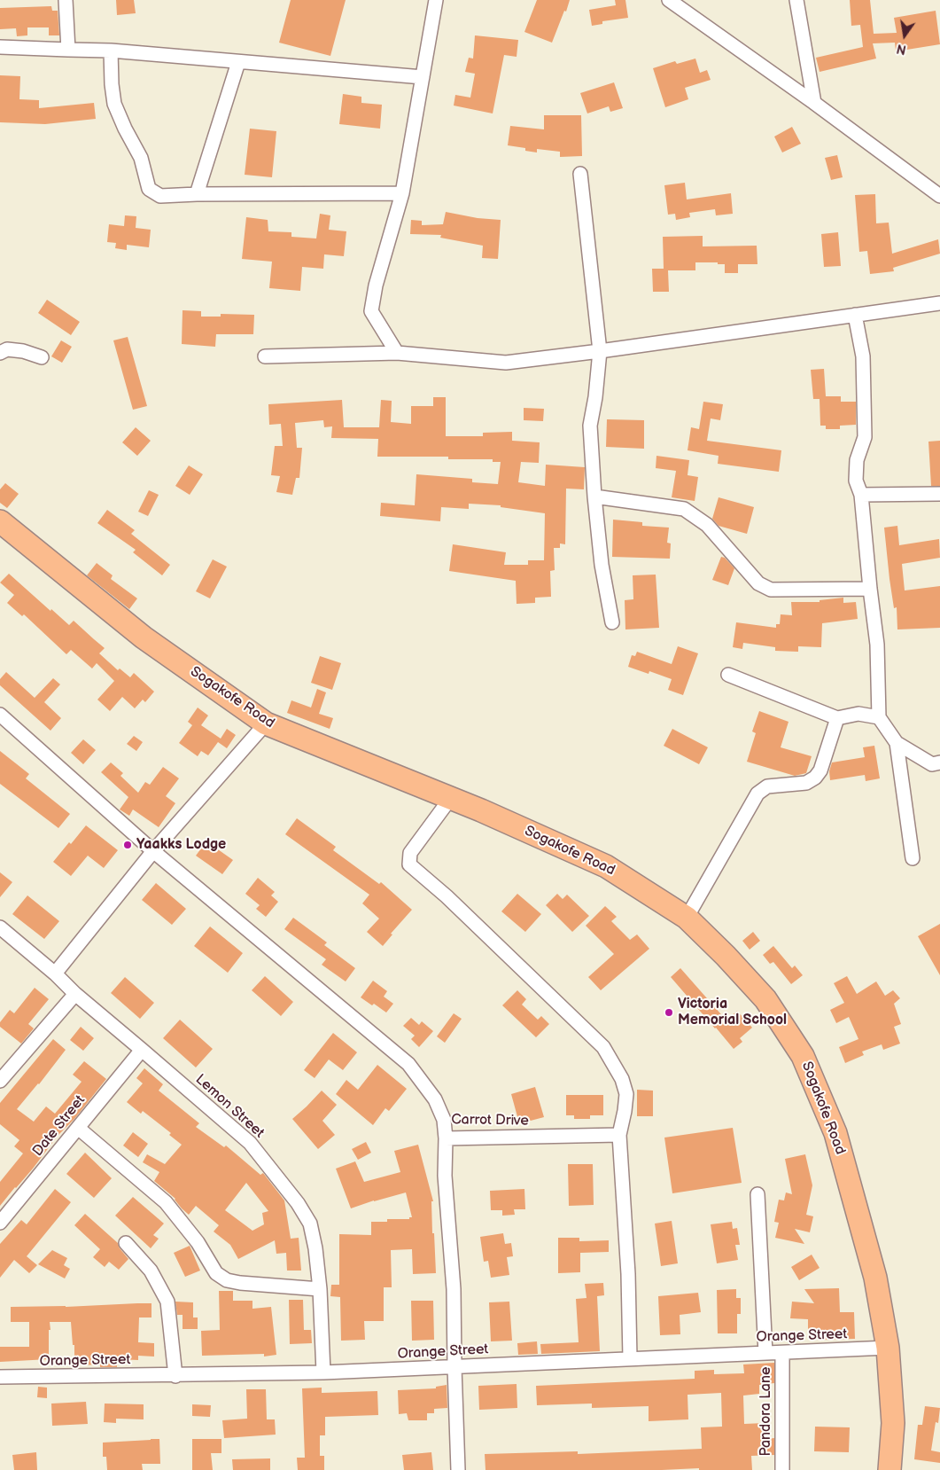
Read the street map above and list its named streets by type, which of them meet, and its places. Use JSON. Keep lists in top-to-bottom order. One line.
{"streets":{"main road":["Sogakofe Road"],"street":["Lemon Street","Carrot Drive","Date Street","Orange Street","Pandora Lane"]},"crossings":[["Sogakofe Road","Orange Street"],["Lemon Street","Date Street"],["Lemon Street","Orange Street"],["Orange Street","Pandora Lane"]],"places":["Yaakks Lodge","Victoria Memorial School"],"north":"bottom"}
